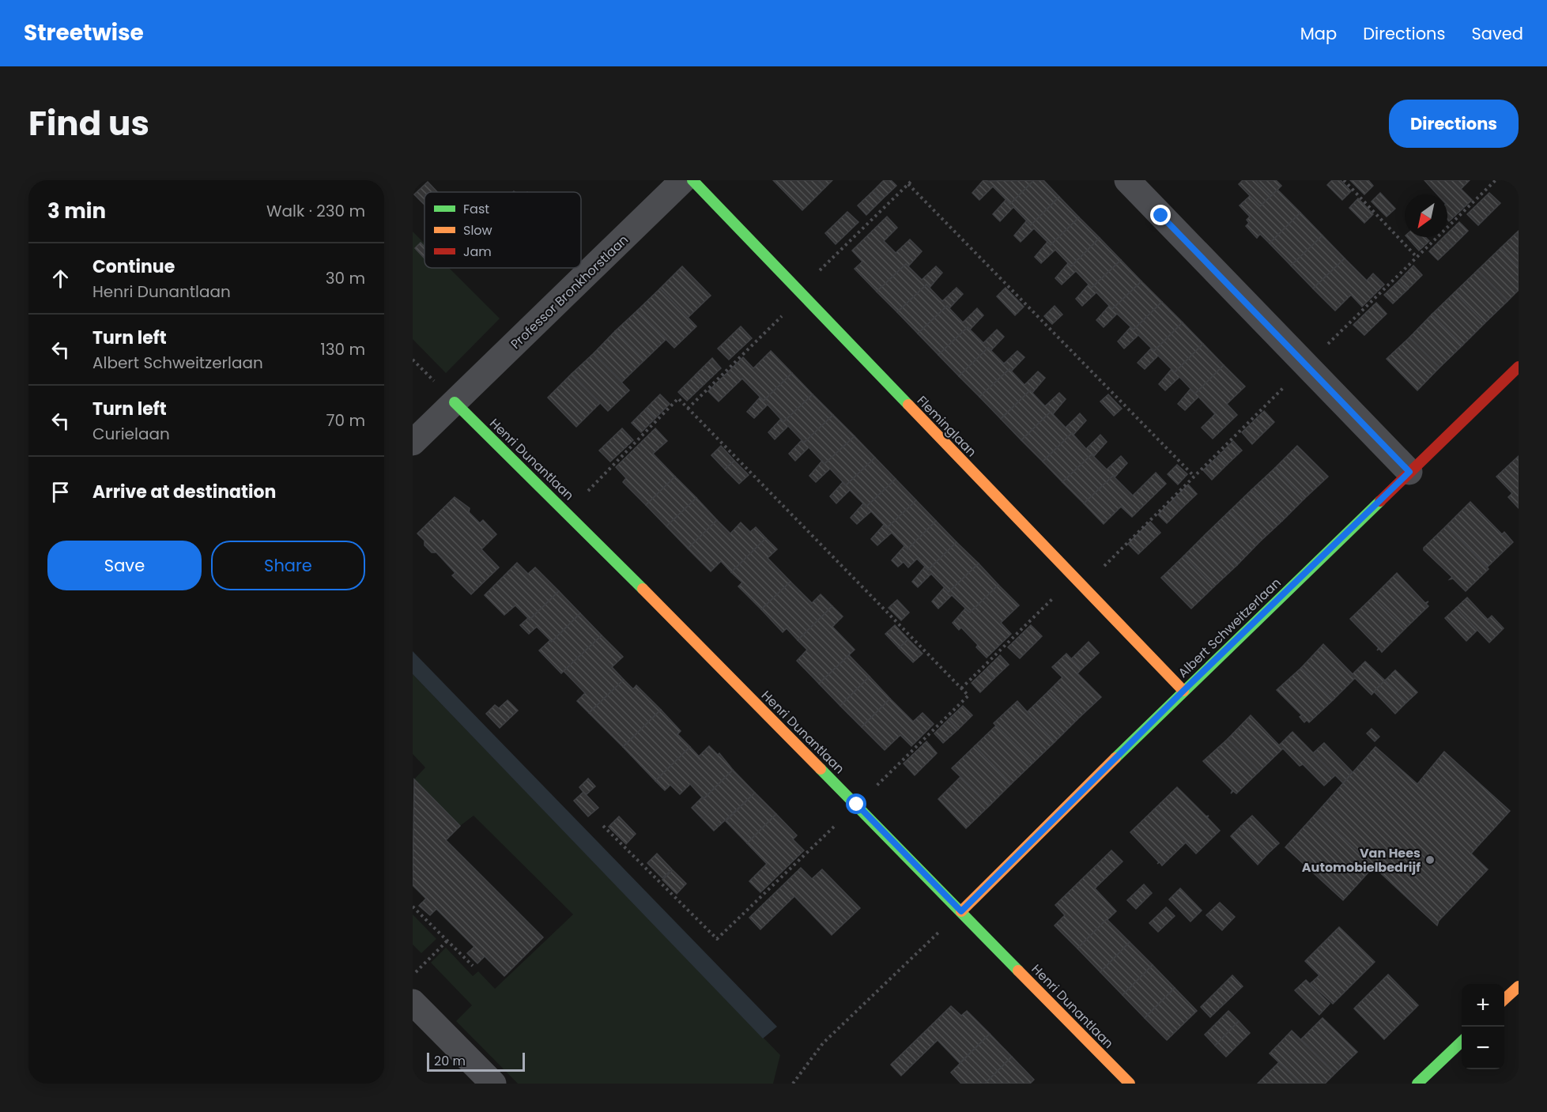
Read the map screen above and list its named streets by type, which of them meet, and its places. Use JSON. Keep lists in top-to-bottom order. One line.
{"streets":{"street":["Professor Bronkhorstlaan","Fleminglaan","Henri Dunantlaan","Albert Schweitzerlaan"]},"crossings":[["Professor Bronkhorstlaan","Henri Dunantlaan"],["Fleminglaan","Albert Schweitzerlaan"],["Henri Dunantlaan","Albert Schweitzerlaan"]],"places":["Van Hees Automobielbedrijf"],"legend":["Fast","Slow","Jam"],"scale_bar":"20 m","north":"bottom left","page":{"header":"Streetwise","nav":["Map","Directions","Saved"],"title":"Find us","buttons":["Directions",["Save","Share"]],"heading":["3 min","Walk · 230 m"],"list":[["Continue","Henri Dunantlaan","30 m"],["Turn left","Albert Schweitzerlaan","130 m"],["Turn left","Curielaan","70 m"],"Arrive at destination"],"map_buttons":["+","−"],"scale":"20 m"}}
